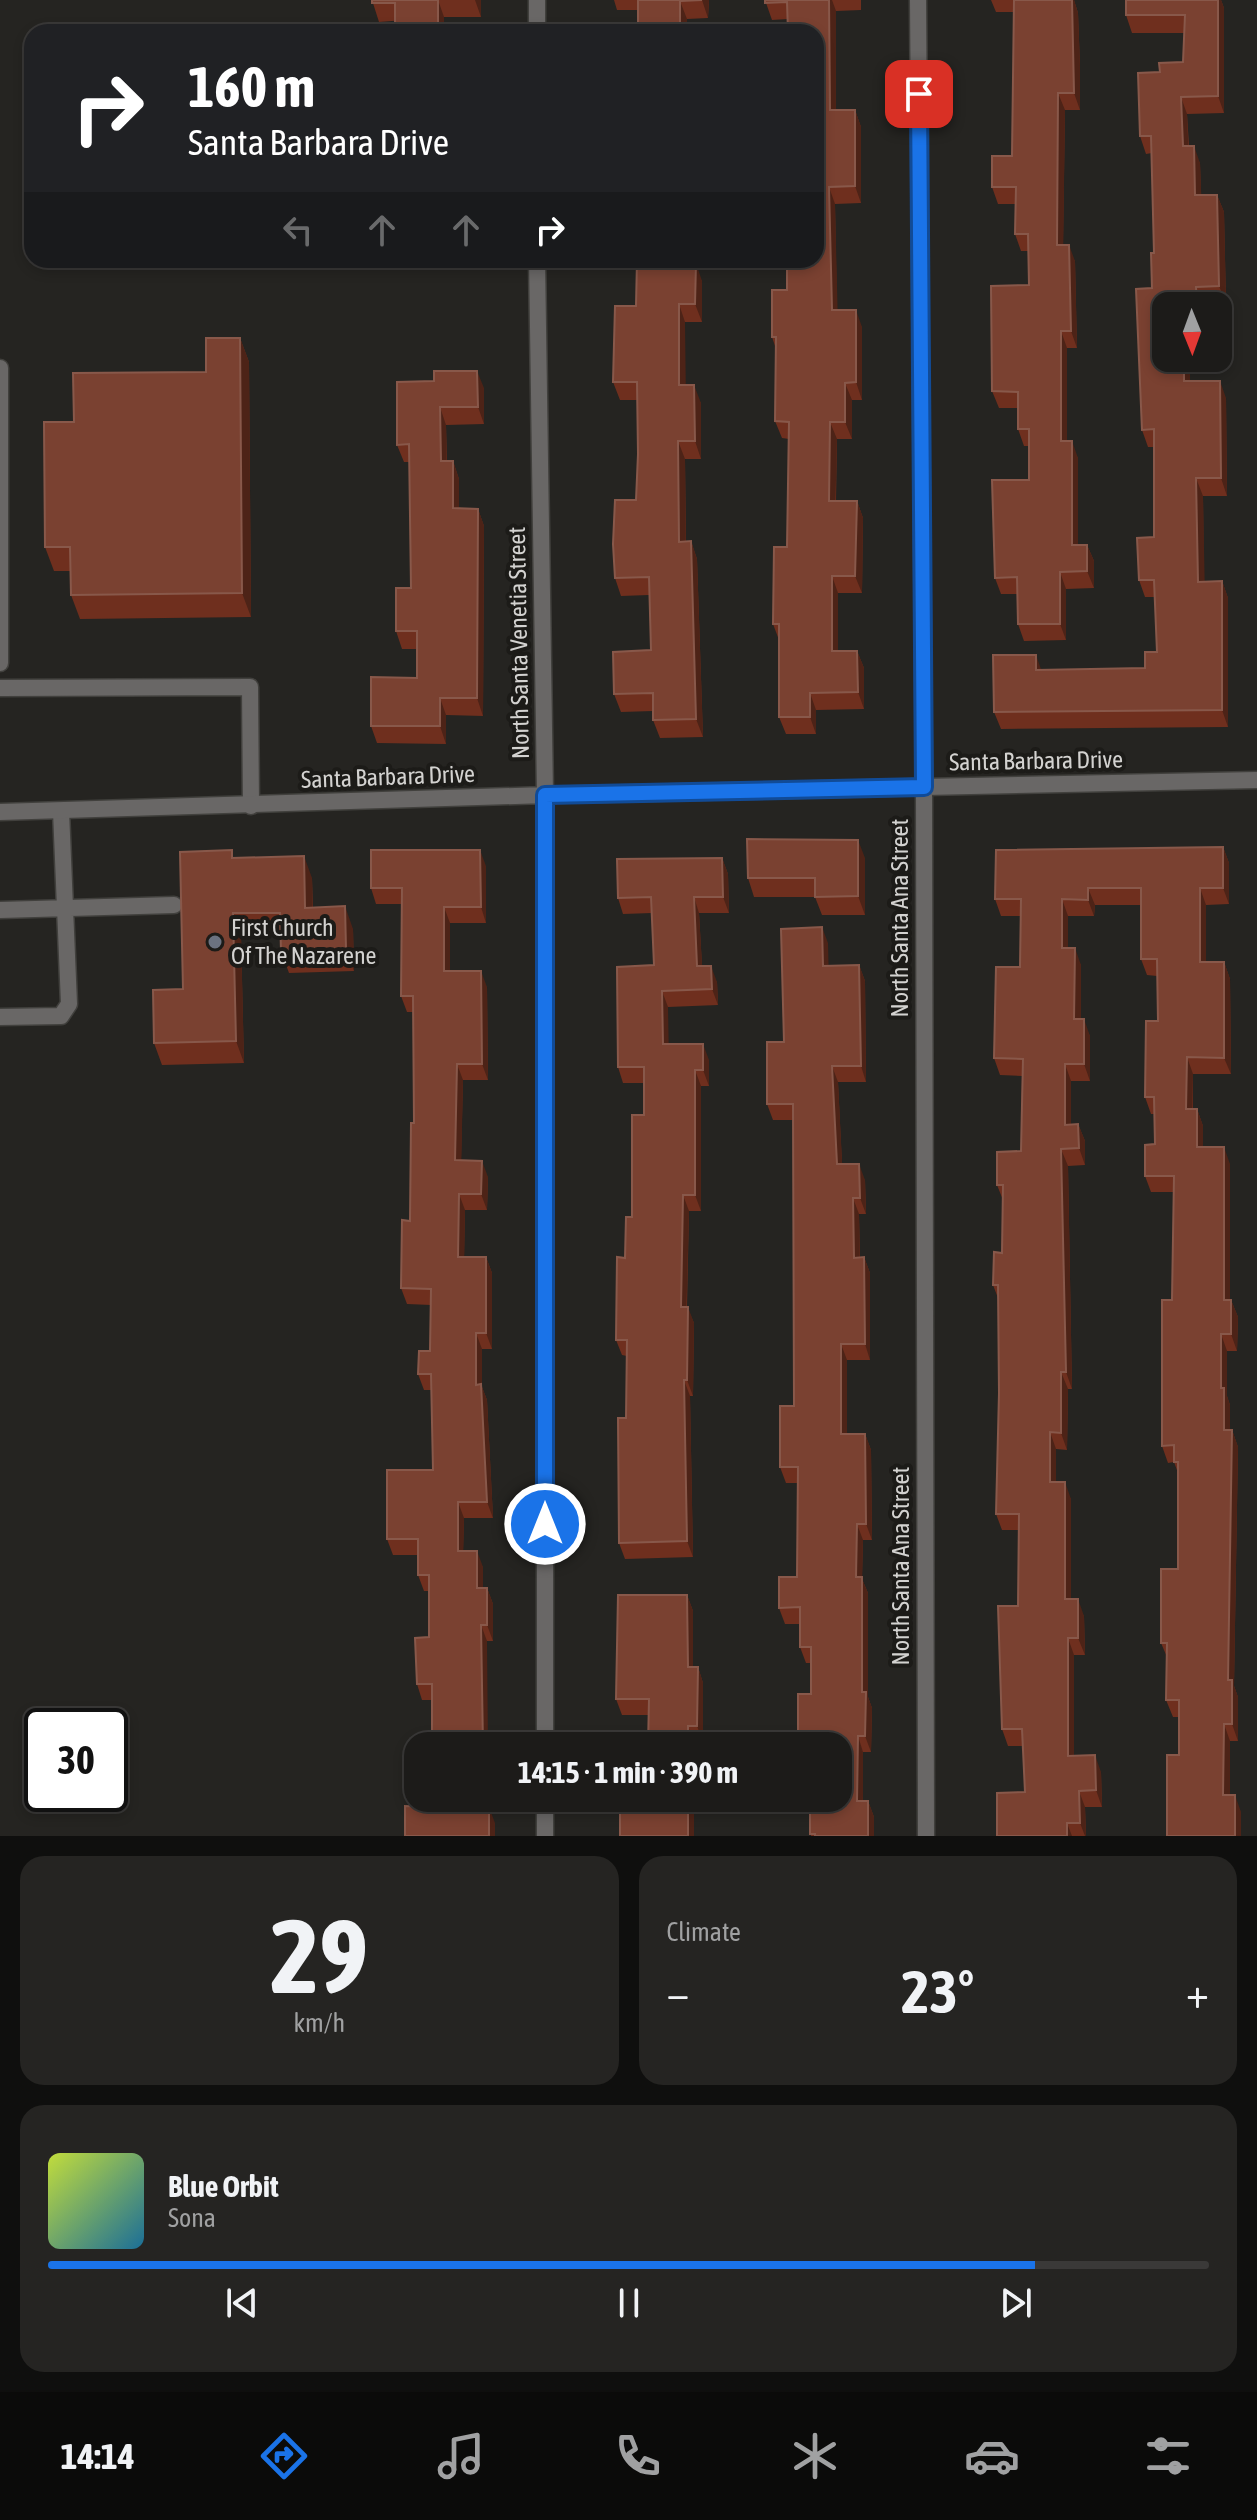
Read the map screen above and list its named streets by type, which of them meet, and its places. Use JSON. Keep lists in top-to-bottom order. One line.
{"streets":{"street":["North Santa Venetia Street","Santa Barbara Drive","North Santa Ana Street"]},"crossings":[["North Santa Venetia Street","Santa Barbara Drive"],["Santa Barbara Drive","North Santa Ana Street"]],"places":["First Church Of The Nazarene"],"north":"bottom","page":{"turn":["160 m","Santa Barbara Drive"],"limit":"30","trip":"14:15 · 1 min · 390 m","tile":[["29","km/h"],"Climate"],"heat":["−","23°","+"],"song":["Blue Orbit","Sona"],"tabs":"14:14"}}
